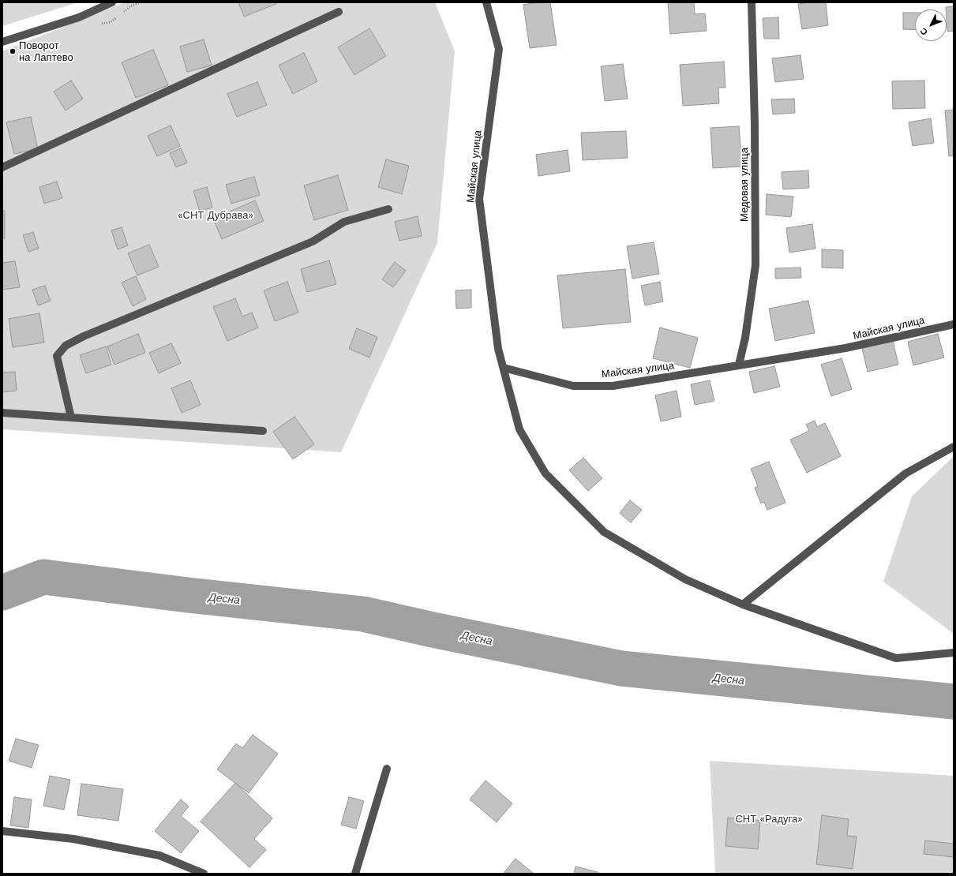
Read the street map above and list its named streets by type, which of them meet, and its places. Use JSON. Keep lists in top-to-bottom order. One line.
{"streets":{"street":["Майская улица","Медовая улица"]},"crossings":[["Майская улица","Медовая улица"]],"water":["Десна"],"parks":["«СНТ Дубрава»","СНТ «Радуга»"],"places":["Поворот на Лаптево"],"north":"bottom left"}
